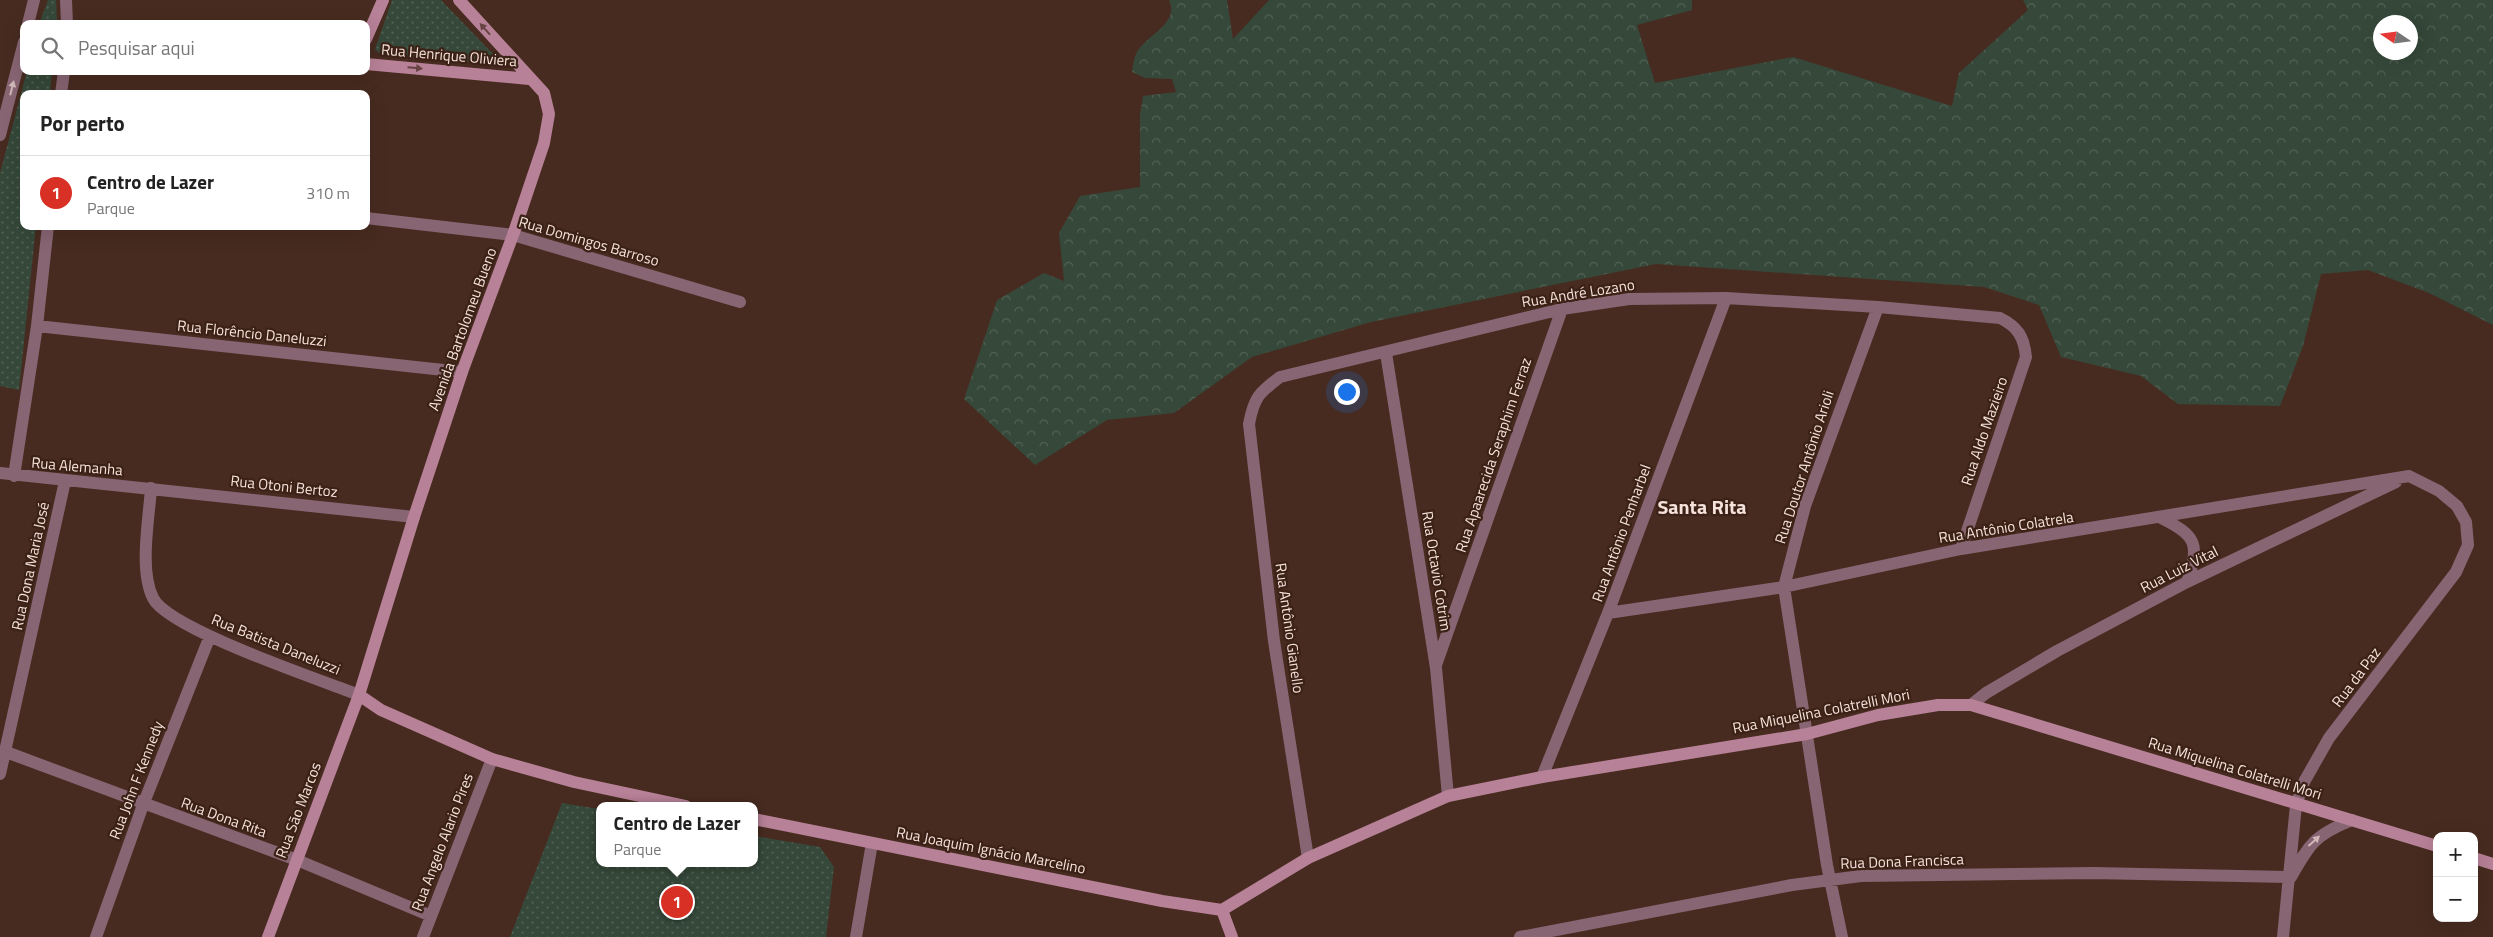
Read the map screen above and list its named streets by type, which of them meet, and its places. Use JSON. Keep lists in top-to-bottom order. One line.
{"streets":{"street":["Rua Henrique Oliviera","Rua Domingos Barroso","Rua André Lozano","Avenida Bartolomeu Bueno","Rua Florêncio Daneluzzi","Rua Aldo Mazieiro","Rua Apaarecida Seraphim Ferraz","Rua Alemanha","Rua Doutor Antônio Arioli","Rua Otoni Bertoz","Rua Antônio Colatrela","Rua Antônio Penharbel","Rua Dona Maria José","Rua Luiz Vital","Rua Octavio Cotrim","Rua Antônio Gianello","Rua Batista Daneluzzi","Rua da Paz","Rua Miquelina Colatrelli Mori","Rua John F Kennedy","Rua São Marcos","Rua Dona Rita","Rua Angelo Alario Pires","Rua Joaquim Ignácio Marcelino","Rua Dona Francisca"]},"crossings":[["Rua Henrique Oliviera","Avenida Bartolomeu Bueno"],["Rua Domingos Barroso","Avenida Bartolomeu Bueno"],["Rua André Lozano","Rua Aldo Mazieiro"],["Rua André Lozano","Rua Apaarecida Seraphim Ferraz"],["Rua André Lozano","Rua Doutor Antônio Arioli"],["Rua André Lozano","Rua Antônio Penharbel"],["Rua André Lozano","Rua Octavio Cotrim"],["Rua André Lozano","Rua Antônio Gianello"],["Avenida Bartolomeu Bueno","Rua Florêncio Daneluzzi"],["Avenida Bartolomeu Bueno","Rua Otoni Bertoz"],["Avenida Bartolomeu Bueno","Rua Batista Daneluzzi"],["Avenida Bartolomeu Bueno","Rua São Marcos"],["Rua Aldo Mazieiro","Rua Antônio Colatrela"],["Rua Apaarecida Seraphim Ferraz","Rua Octavio Cotrim"],["Rua Alemanha","Rua Otoni Bertoz"],["Rua Alemanha","Rua Dona Maria José"],["Rua Alemanha","Rua Batista Daneluzzi"],["Rua Doutor Antônio Arioli","Rua Antônio Colatrela"],["Rua Doutor Antônio Arioli","Rua Miquelina Colatrelli Mori"],["Rua Doutor Antônio Arioli","Rua Dona Francisca"],["Rua Otoni Bertoz","Rua Batista Daneluzzi"],["Rua Antônio Colatrela","Rua Antônio Penharbel"],["Rua Antônio Colatrela","Rua Luiz Vital"],["Rua Antônio Colatrela","Rua da Paz"],["Rua Antônio Penharbel","Rua Miquelina Colatrelli Mori"],["Rua Dona Maria José","Rua Dona Rita"],["Rua Luiz Vital","Rua da Paz"],["Rua Luiz Vital","Rua Miquelina Colatrelli Mori"],["Rua Octavio Cotrim","Rua Miquelina Colatrelli Mori"],["Rua Antônio Gianello","Rua Miquelina Colatrelli Mori"],["Rua Batista Daneluzzi","Rua John F Kennedy"],["Rua Batista Daneluzzi","Rua São Marcos"],["Rua Batista Daneluzzi","Rua Angelo Alario Pires"],["Rua da Paz","Rua Miquelina Colatrelli Mori"],["Rua da Paz","Rua Dona Francisca"],["Rua Miquelina Colatrelli Mori","Rua Joaquim Ignácio Marcelino"],["Rua John F Kennedy","Rua Dona Rita"],["Rua São Marcos","Rua Dona Rita"],["Rua Dona Rita","Rua Angelo Alario Pires"]],"one_way":["Rua Henrique Oliviera"],"districts":["Santa Rita"],"north":"left","page":{"search":"Pesquisar aqui","heading":"Por perto","list":[{"mark":"1","name":"Centro de Lazer","note":"Parque","value":"310 m"}],"popup":["Centro de Lazer","Parque"],"map_buttons":["+","−"],"pins":"1"}}
